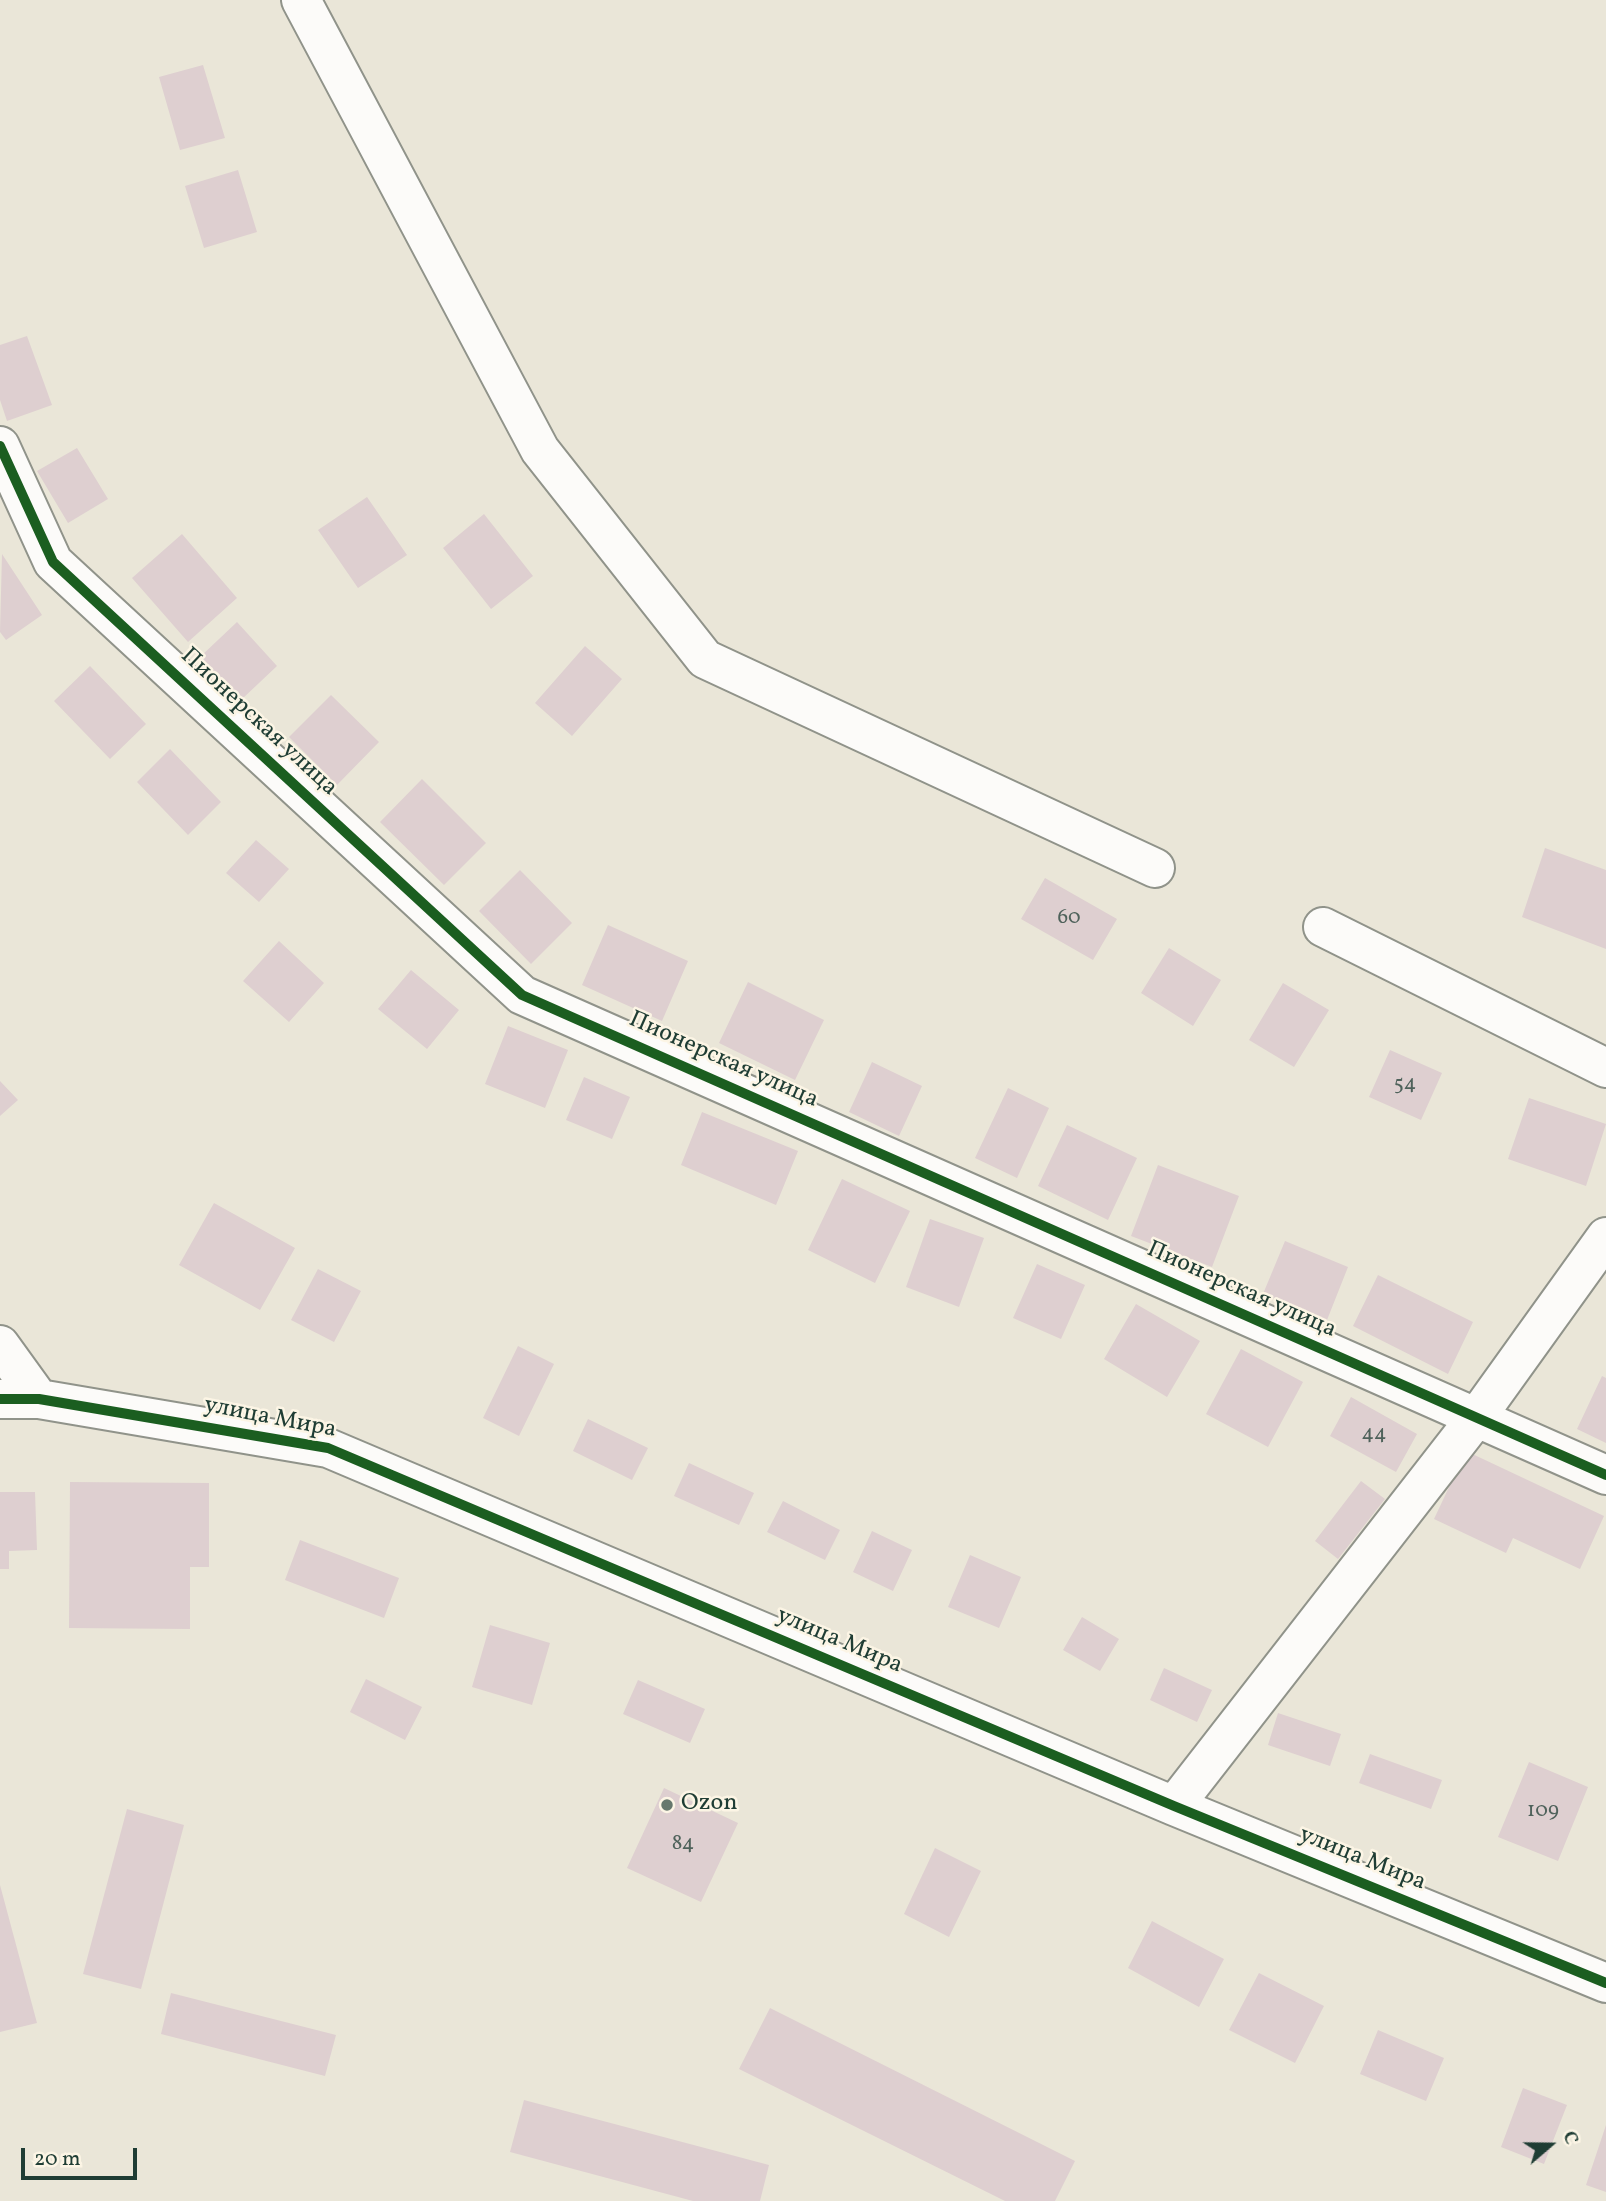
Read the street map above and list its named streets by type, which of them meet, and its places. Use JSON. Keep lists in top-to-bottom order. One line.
{"streets":{"street":["Пионерская улица","улица Мира"]},"places":["Ozon"],"house_numbers":["60","54","44","109","84"],"scale_bar":"20 m","north":"right"}
